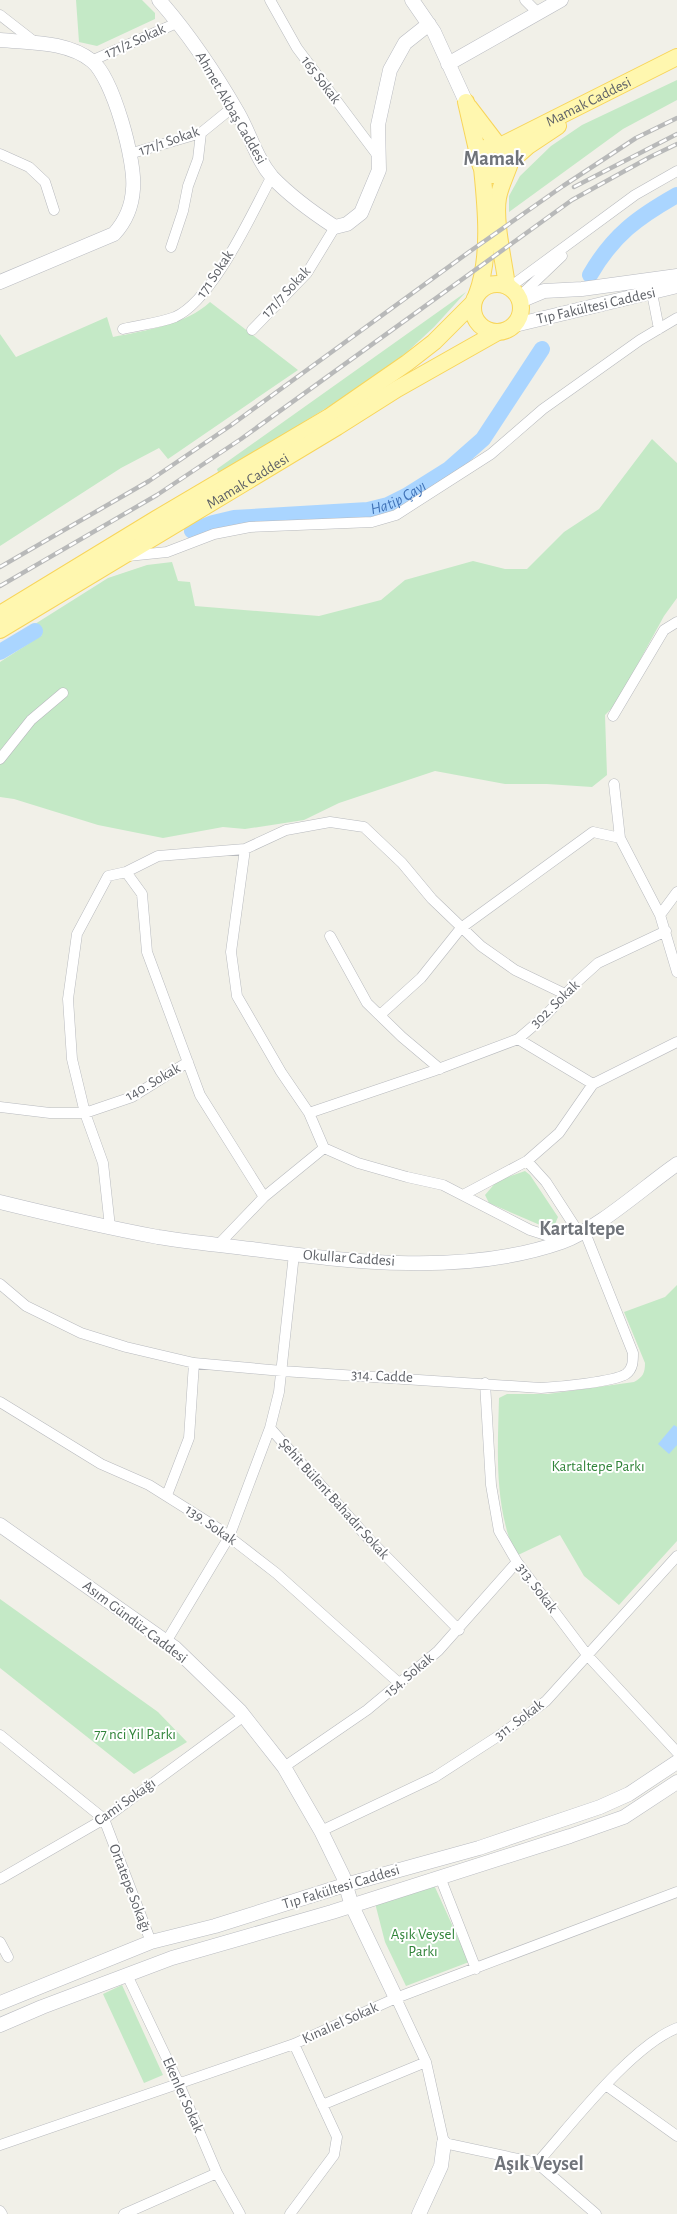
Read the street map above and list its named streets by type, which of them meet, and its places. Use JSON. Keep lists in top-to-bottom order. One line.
{"streets":{"main road":["Mamak Caddesi"],"street":["171/2 Sokak","165 Sokak","Ahmet Akbaş Caddesi","171/1 Sokak","171 Sokak","171/7 Sokak","Tıp Fakültesi Caddesi","302. Sokak","140. Sokak","Okullar Caddesi","314. Cadde","Şehit Bülent Bahadır Sokak","139. Sokak","313. Sokak","Asım Gündüz Caddesi","154. Sokak","311. Sokak","Cami Sokağı","Ortatepe Sokağı","Kınalıel Sokak","Ekenler Sokak"]},"crossings":[["171/2 Sokak","Ahmet Akbaş Caddesi"],["Mamak Caddesi","Tıp Fakültesi Caddesi"],["Ahmet Akbaş Caddesi","171/1 Sokak"],["Ahmet Akbaş Caddesi","171 Sokak"],["Ahmet Akbaş Caddesi","171/7 Sokak"],["Tıp Fakültesi Caddesi","Asım Gündüz Caddesi"],["Tıp Fakültesi Caddesi","Ortatepe Sokağı"],["Okullar Caddesi","314. Cadde"],["Okullar Caddesi","Şehit Bülent Bahadır Sokak"],["314. Cadde","Şehit Bülent Bahadır Sokak"],["314. Cadde","313. Sokak"],["Şehit Bülent Bahadır Sokak","154. Sokak"],["139. Sokak","154. Sokak"],["313. Sokak","154. Sokak"],["313. Sokak","311. Sokak"],["Asım Gündüz Caddesi","154. Sokak"],["Asım Gündüz Caddesi","311. Sokak"],["Asım Gündüz Caddesi","Cami Sokağı"],["Asım Gündüz Caddesi","Kınalıel Sokak"],["Cami Sokağı","Ortatepe Sokağı"],["Kınalıel Sokak","Ekenler Sokak"]],"districts":["Mamak","Kartaltepe","Aşık Veysel"],"water":["Hatip Çayı"],"parks":["Kartaltepe Parkı","77 nci Yil Parkı","Aşık Veysel Parkı"]}
